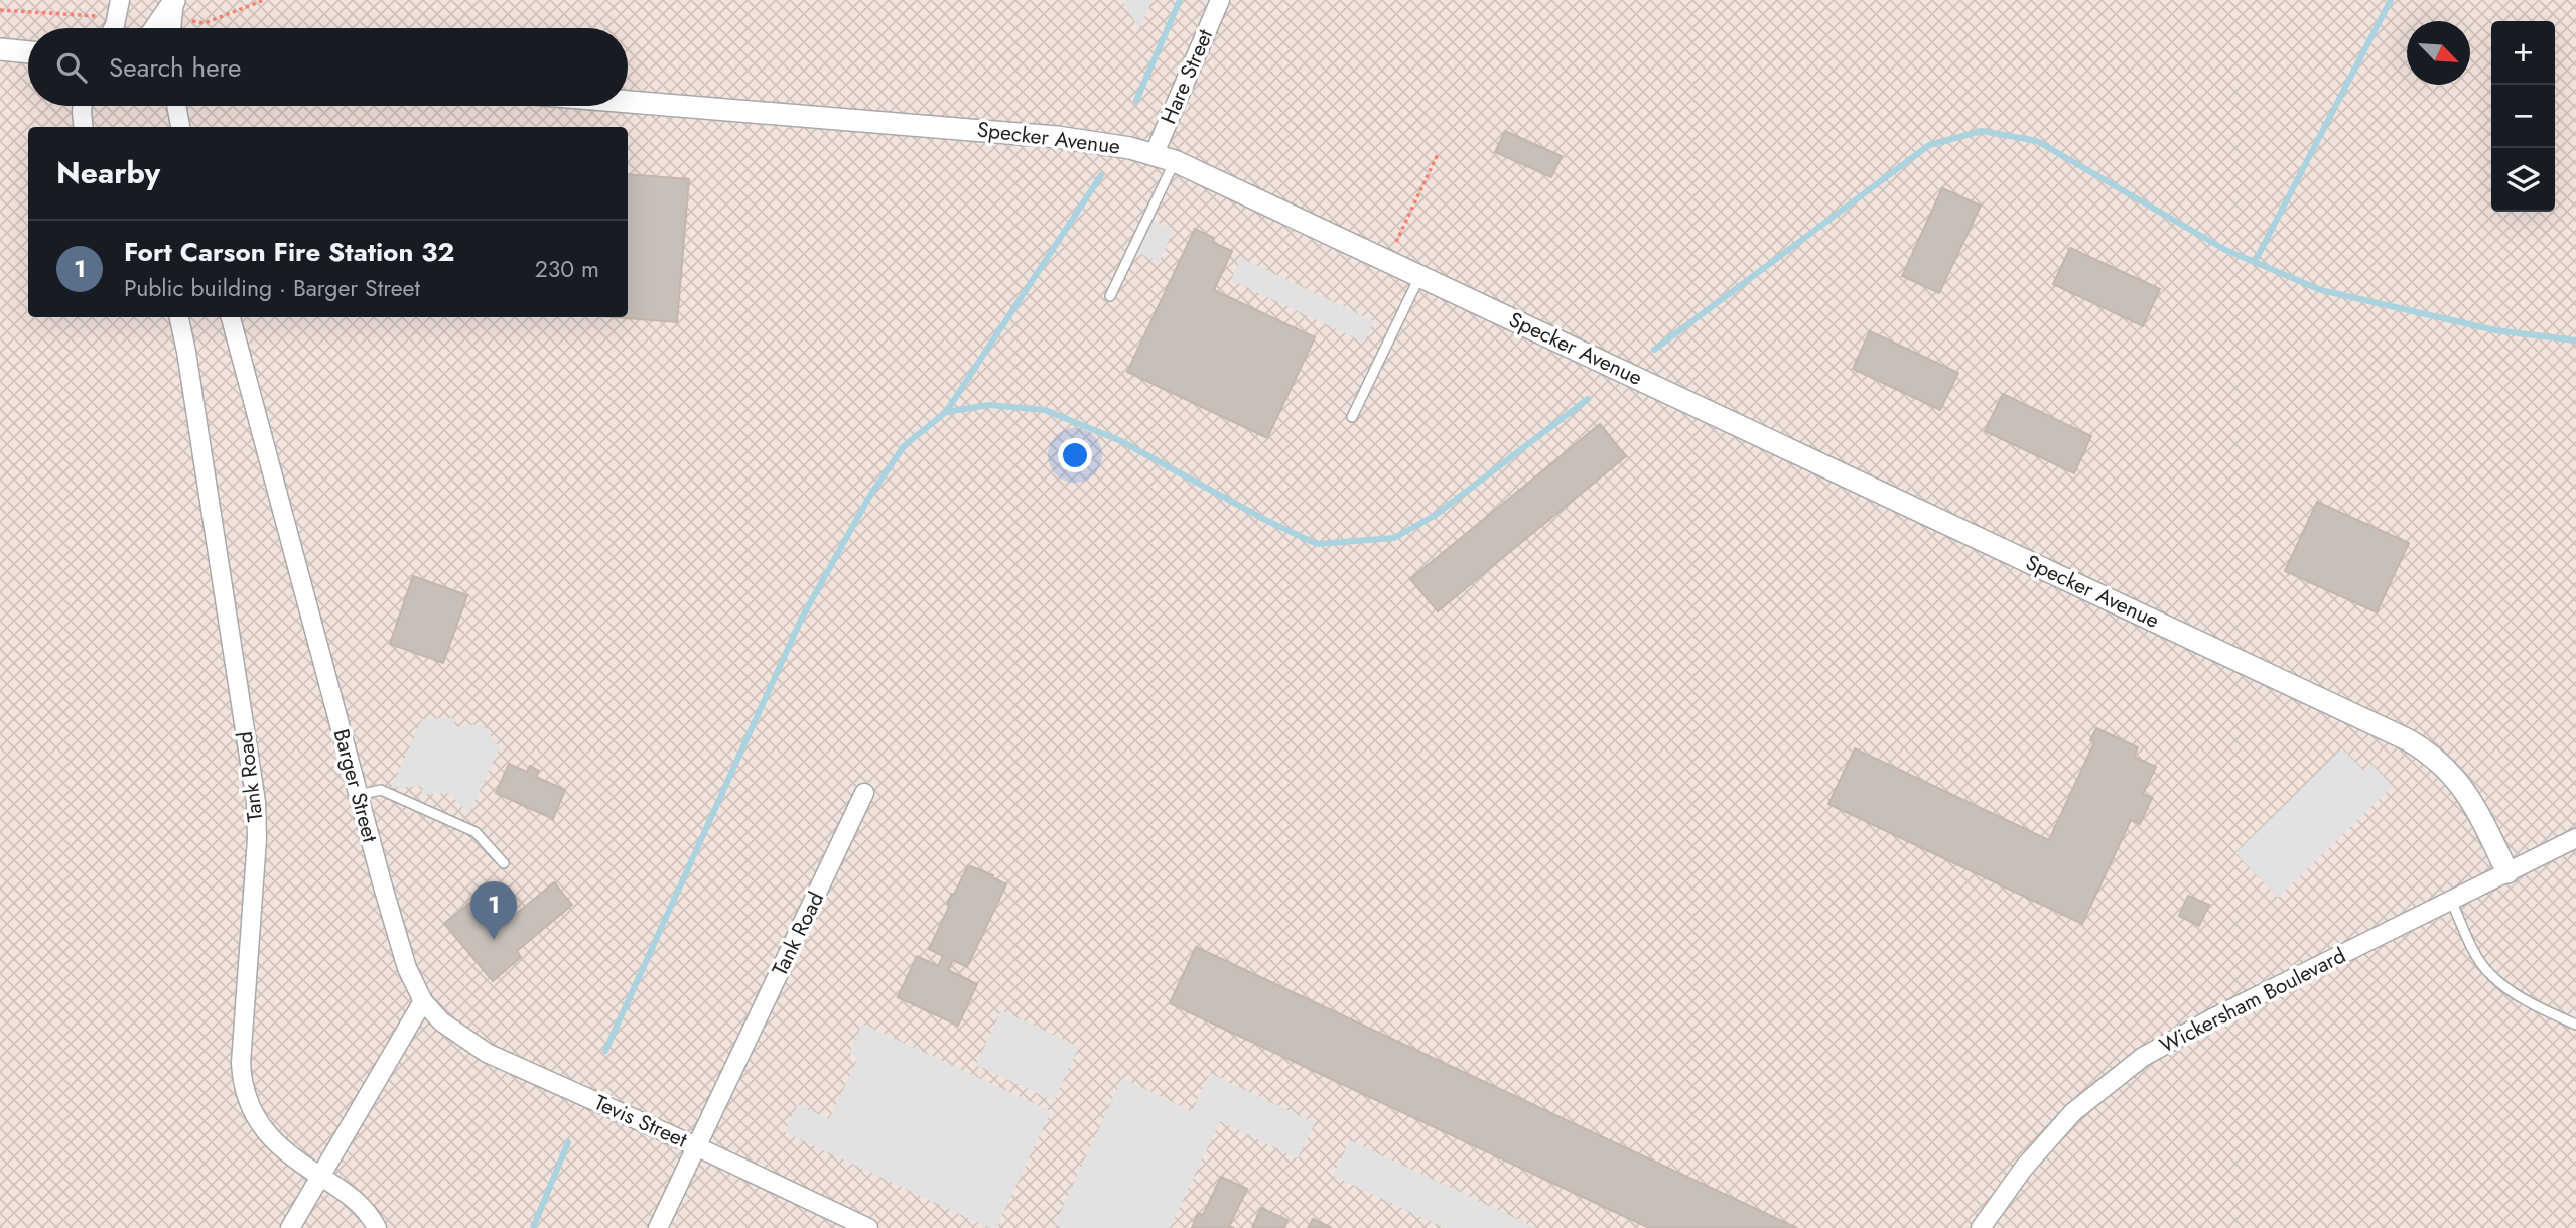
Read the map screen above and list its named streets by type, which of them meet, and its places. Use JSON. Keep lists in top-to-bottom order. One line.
{"streets":{"street":["Hare Street","Specker Avenue","Tank Road","Barger Street","Wickersham Boulevard","Tevis Street"]},"crossings":[["Hare Street","Specker Avenue"],["Specker Avenue","Wickersham Boulevard"],["Tank Road","Tevis Street"],["Barger Street","Tevis Street"]],"north":"bottom right","page":{"map_buttons":["+","−"],"search":"Search here","heading":"Nearby","list":[{"mark":"1","name":"Fort Carson Fire Station 32","note":"Public building · Barger Street","value":"230 m"}],"pins":"1"}}
